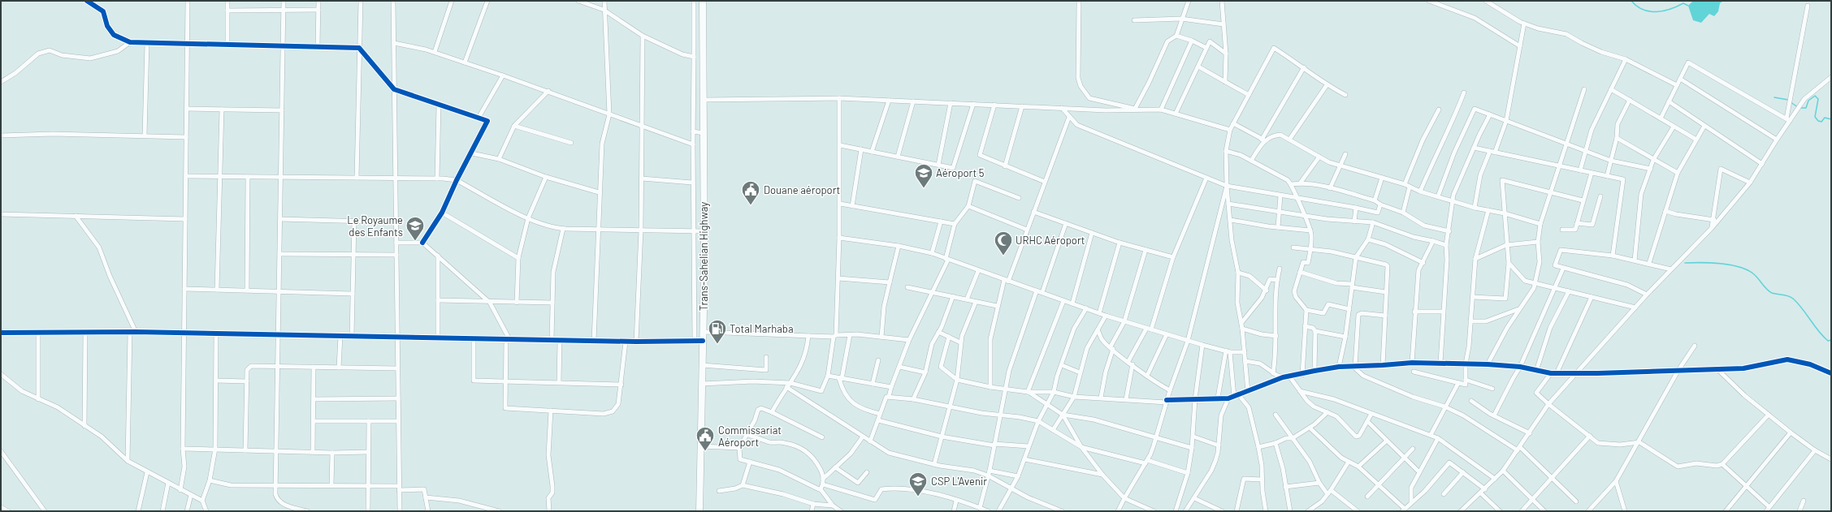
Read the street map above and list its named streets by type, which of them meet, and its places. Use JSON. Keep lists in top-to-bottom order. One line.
{"streets":{"highway":["Trans-Sahelian Highway"]},"places":{"school or university":["Aéroport 5","Le Royaume des Enfants","CSP L'Avenir"],"public building":["Douane aéroport","Commissariat Aéroport"],"mosque":["URHC Aéroport"],"fuel station":["Total Marhaba"]}}
